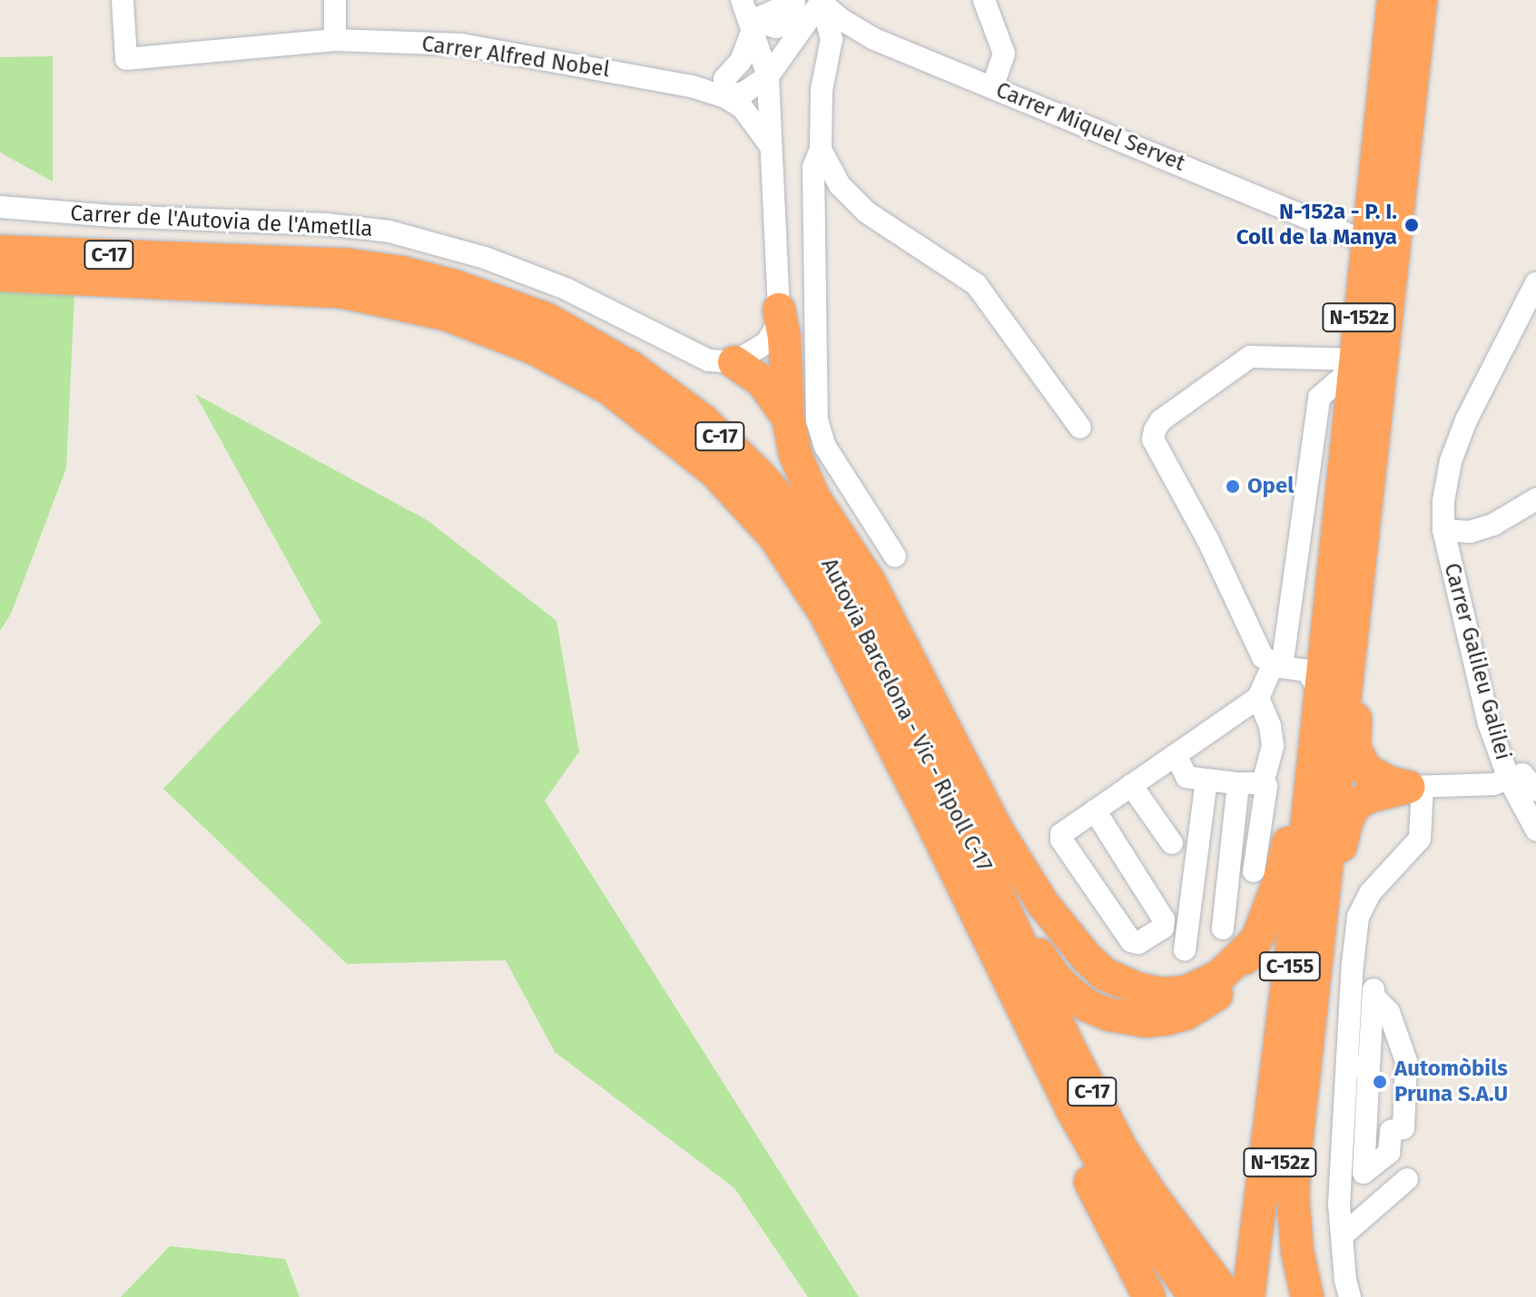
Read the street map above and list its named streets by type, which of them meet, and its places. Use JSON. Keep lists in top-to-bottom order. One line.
{"streets":{"highway":["C-17","N-152z","Autovia Barcelona - Vic - Ripoll C-17","C-155"],"street":["Carrer Alfred Nobel","Carrer Miquel Servet","Carrer de l'Autovia de l'Ametlla","Carrer Galileu Galilei"]},"crossings":[["Carrer Miquel Servet","N-152z"],["N-152z","C-155"]],"places":["N-152a - P. I. Coll de la Manya","Opel","Automòbils Pruna S.A.U"]}
